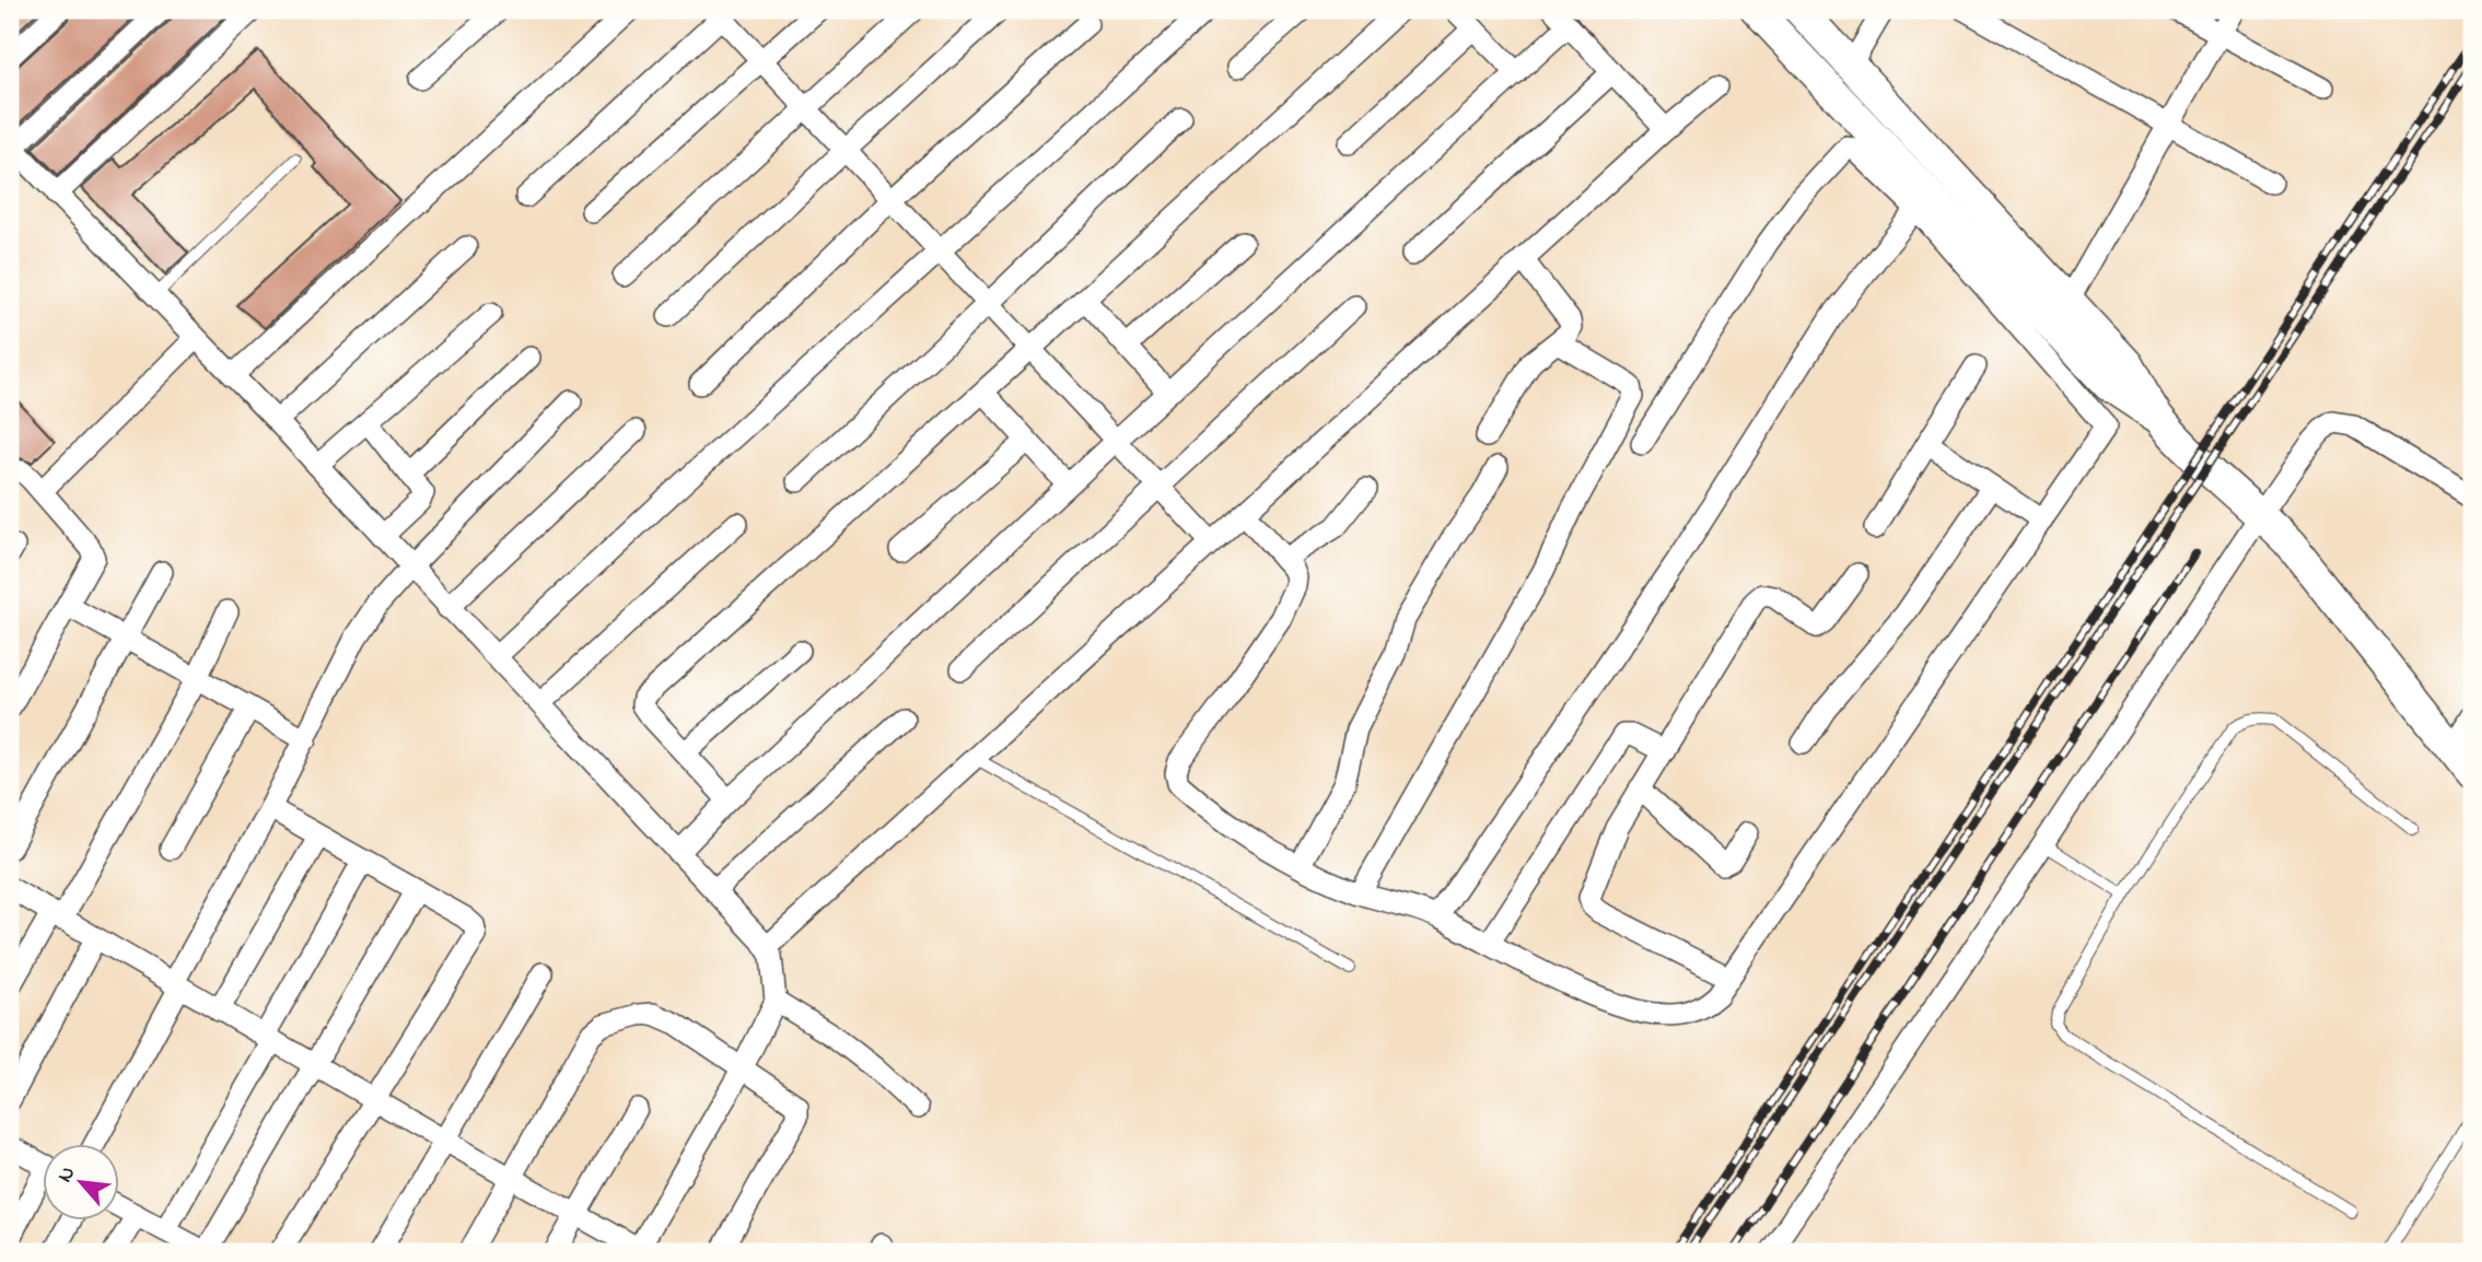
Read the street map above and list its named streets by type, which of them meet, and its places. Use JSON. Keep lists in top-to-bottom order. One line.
{"north":"top left"}
